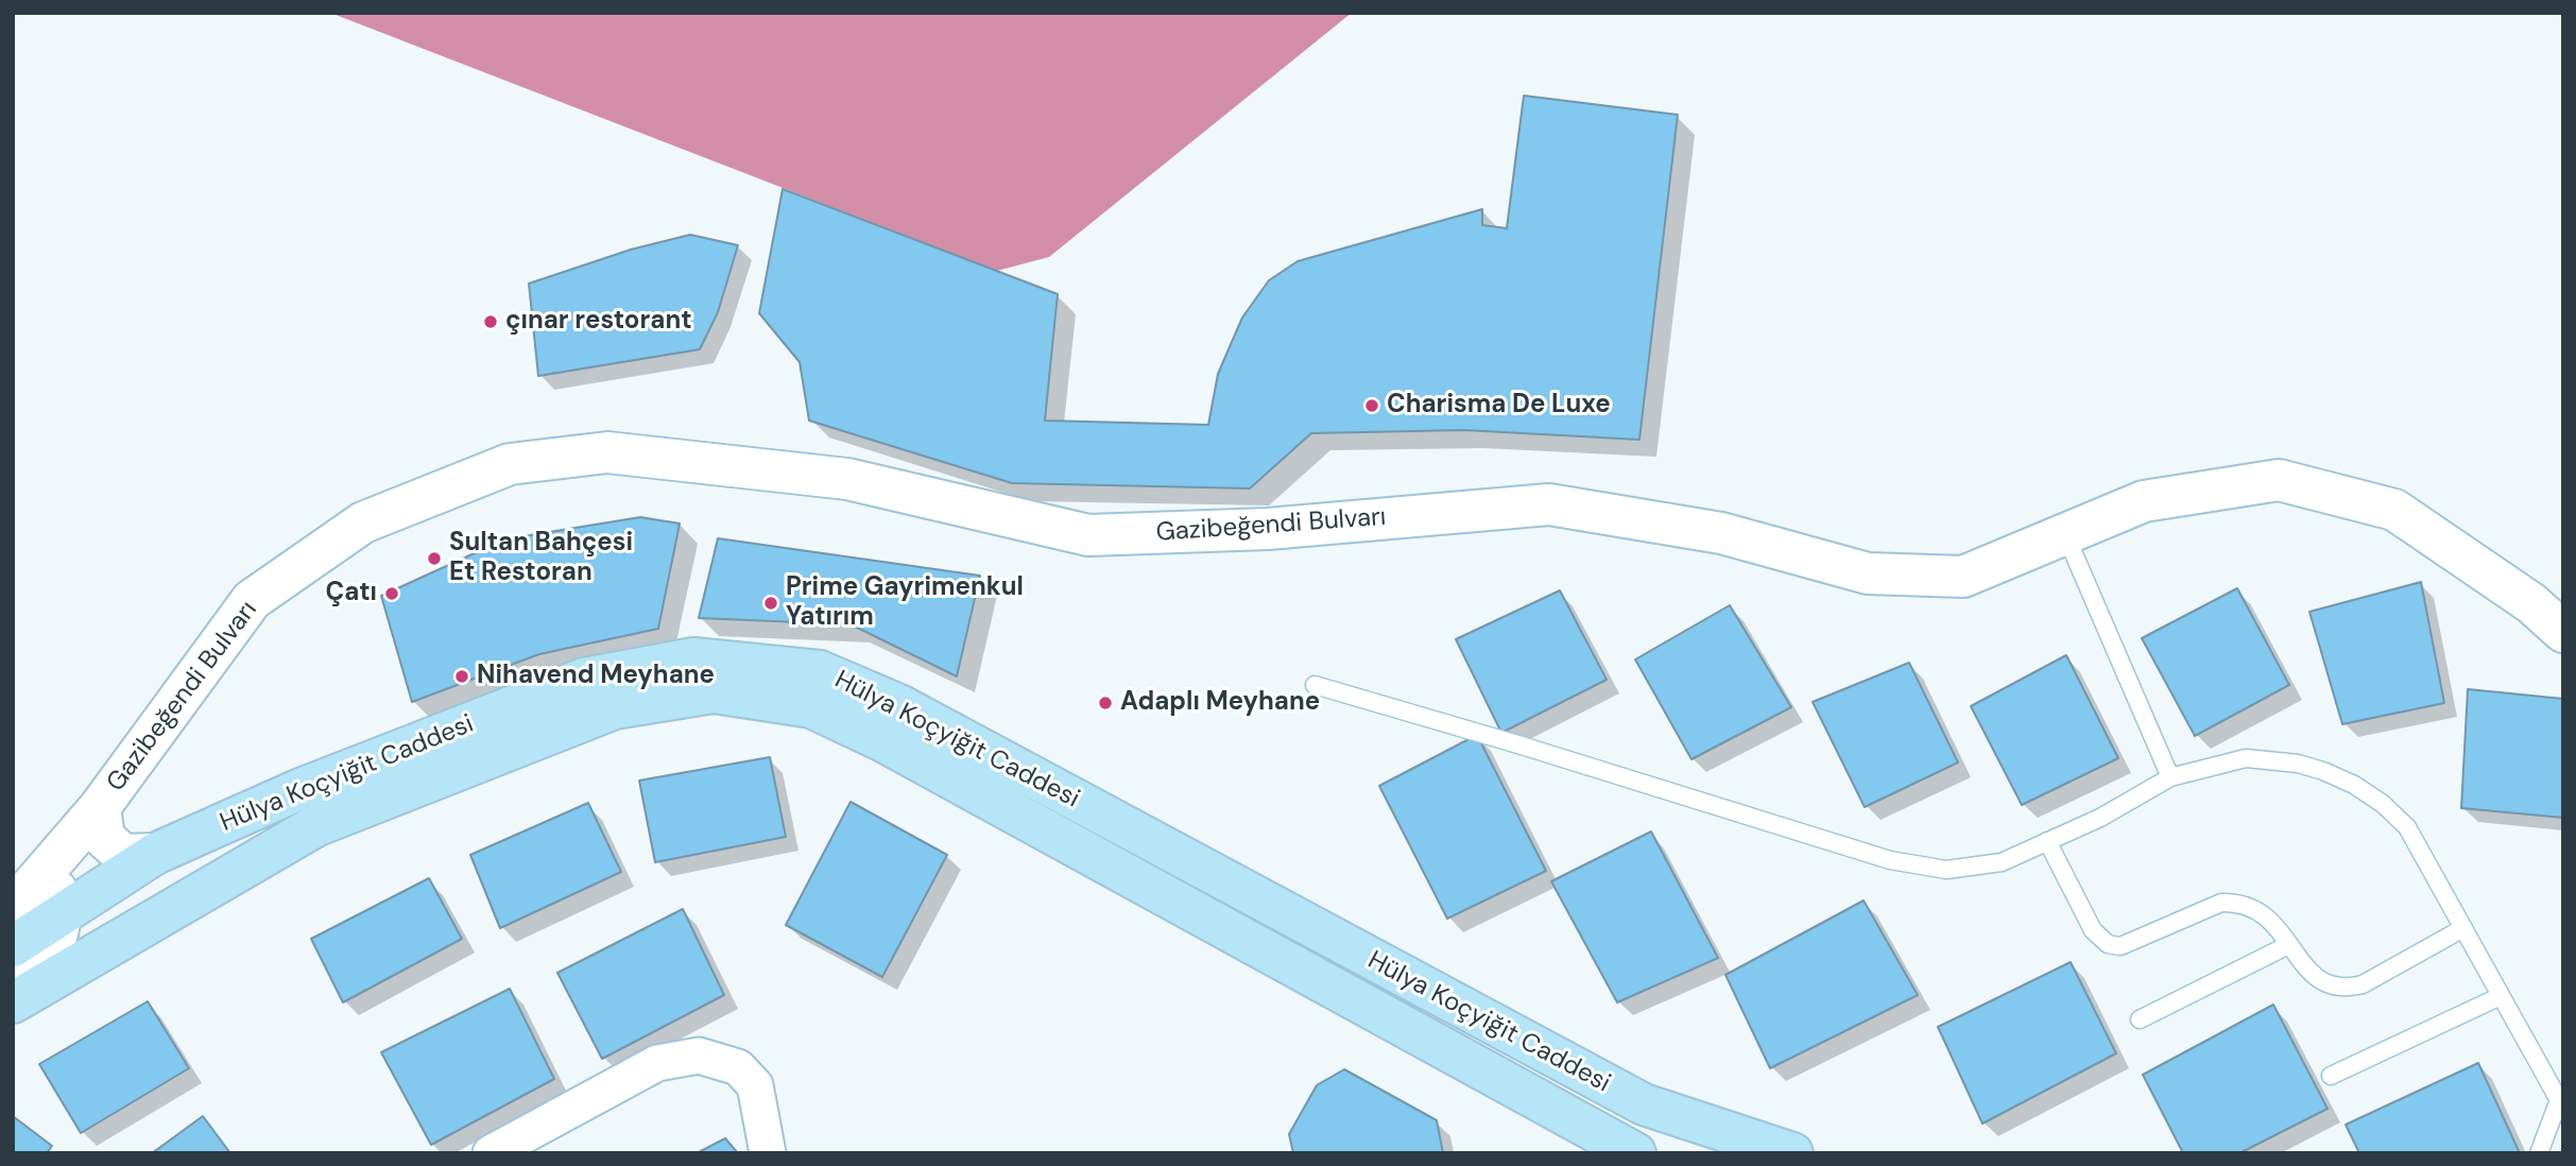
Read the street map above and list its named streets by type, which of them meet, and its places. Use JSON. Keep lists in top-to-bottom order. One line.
{"streets":{"main road":["Hülya Koçyiğit Caddesi"],"street":["Gazibeğendi Bulvarı"]},"crossings":[["Gazibeğendi Bulvarı","Hülya Koçyiğit Caddesi"]],"places":["çınar restorant","Charisma De Luxe","Sultan Bahçesi Et Restoran","Çatı","Prime Gayrimenkul Yatırım","Nihavend Meyhane","Adaplı Meyhane"]}
